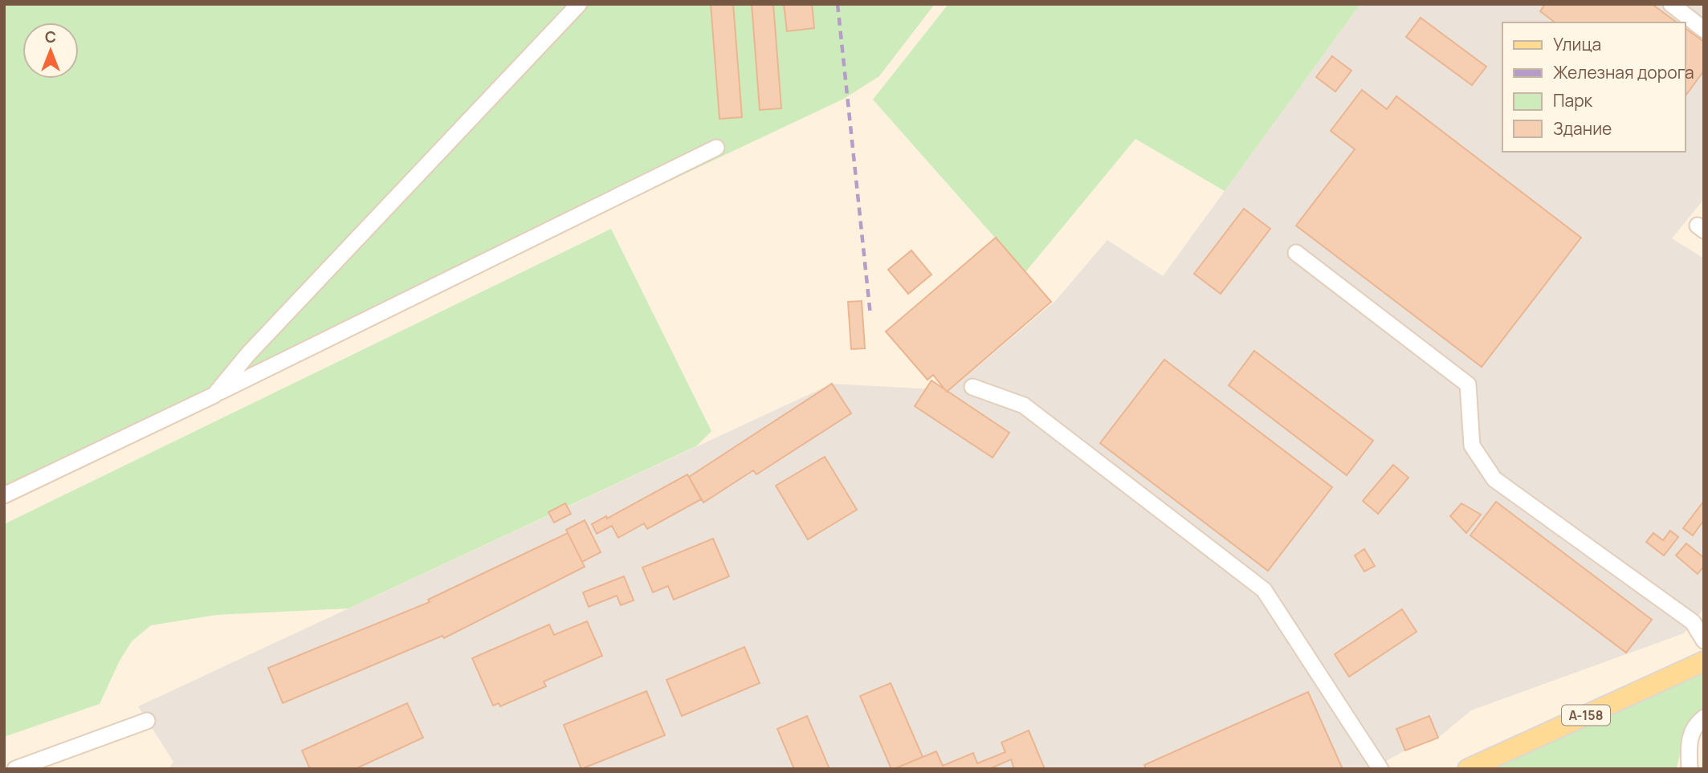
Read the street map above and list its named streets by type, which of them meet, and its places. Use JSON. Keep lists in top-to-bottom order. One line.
{"streets":{"main road":["А-158"]},"legend":["Улица","Железная дорога","Парк","Здание"],"north":"top"}
